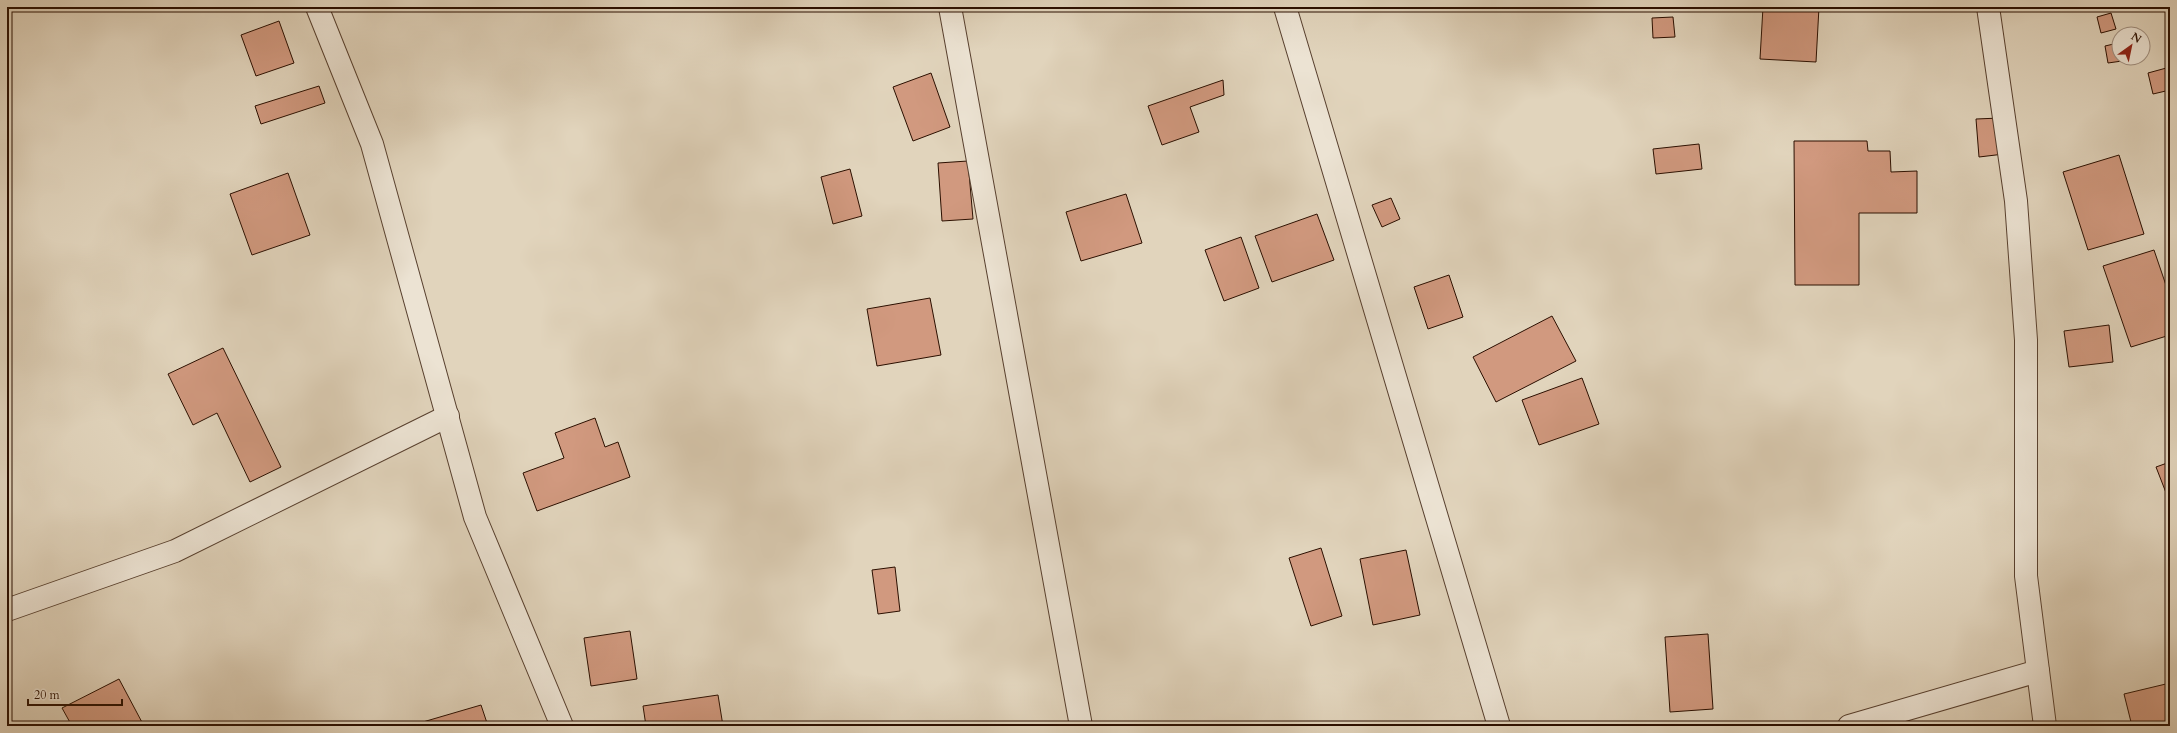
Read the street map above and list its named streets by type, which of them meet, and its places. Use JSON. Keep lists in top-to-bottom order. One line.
{"scale_bar":"20 m","north":"top right"}
